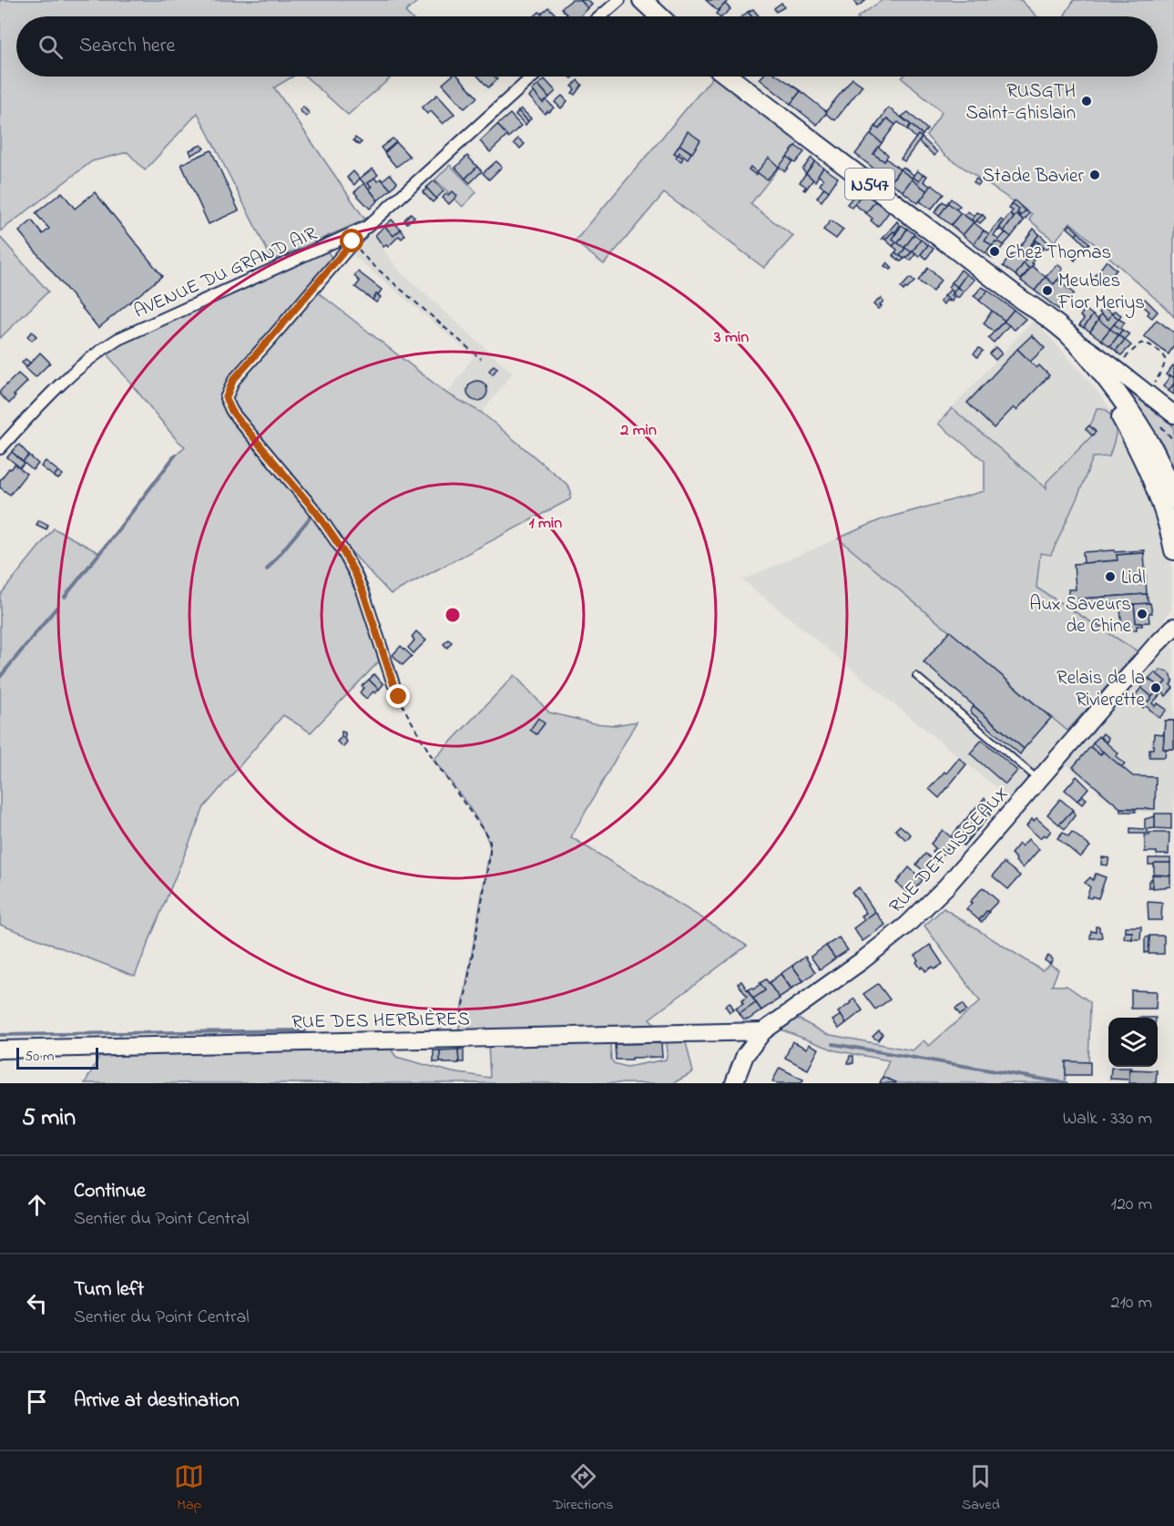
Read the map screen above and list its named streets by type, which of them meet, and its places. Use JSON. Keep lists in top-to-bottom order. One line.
{"streets":{"main road":["N547"],"street":["AVENUE DU GRAND AIR","RUE DEFUISSEAUX","RUE DES HERBIÈRES"]},"crossings":[["RUE DEFUISSEAUX","RUE DES HERBIÈRES"]],"places":["RUSGTH Saint-Ghislain","Stade Bavier","Chez Thomas","Meubles Fior Meriys","Lidl","Aux Saveurs de Chine","Relais de la Rivierette"],"scale_bar":"50 m","page":{"search":"Search here","scale":"50 m","heading":["5 min","Walk · 330 m"],"list":[["Continue","Sentier du Point Central","120 m"],["Turn left","Sentier du Point Central","210 m"],"Arrive at destination"],"nav":["Map","Directions","Saved"]},"rings":["3 min","2 min","1 min"]}
